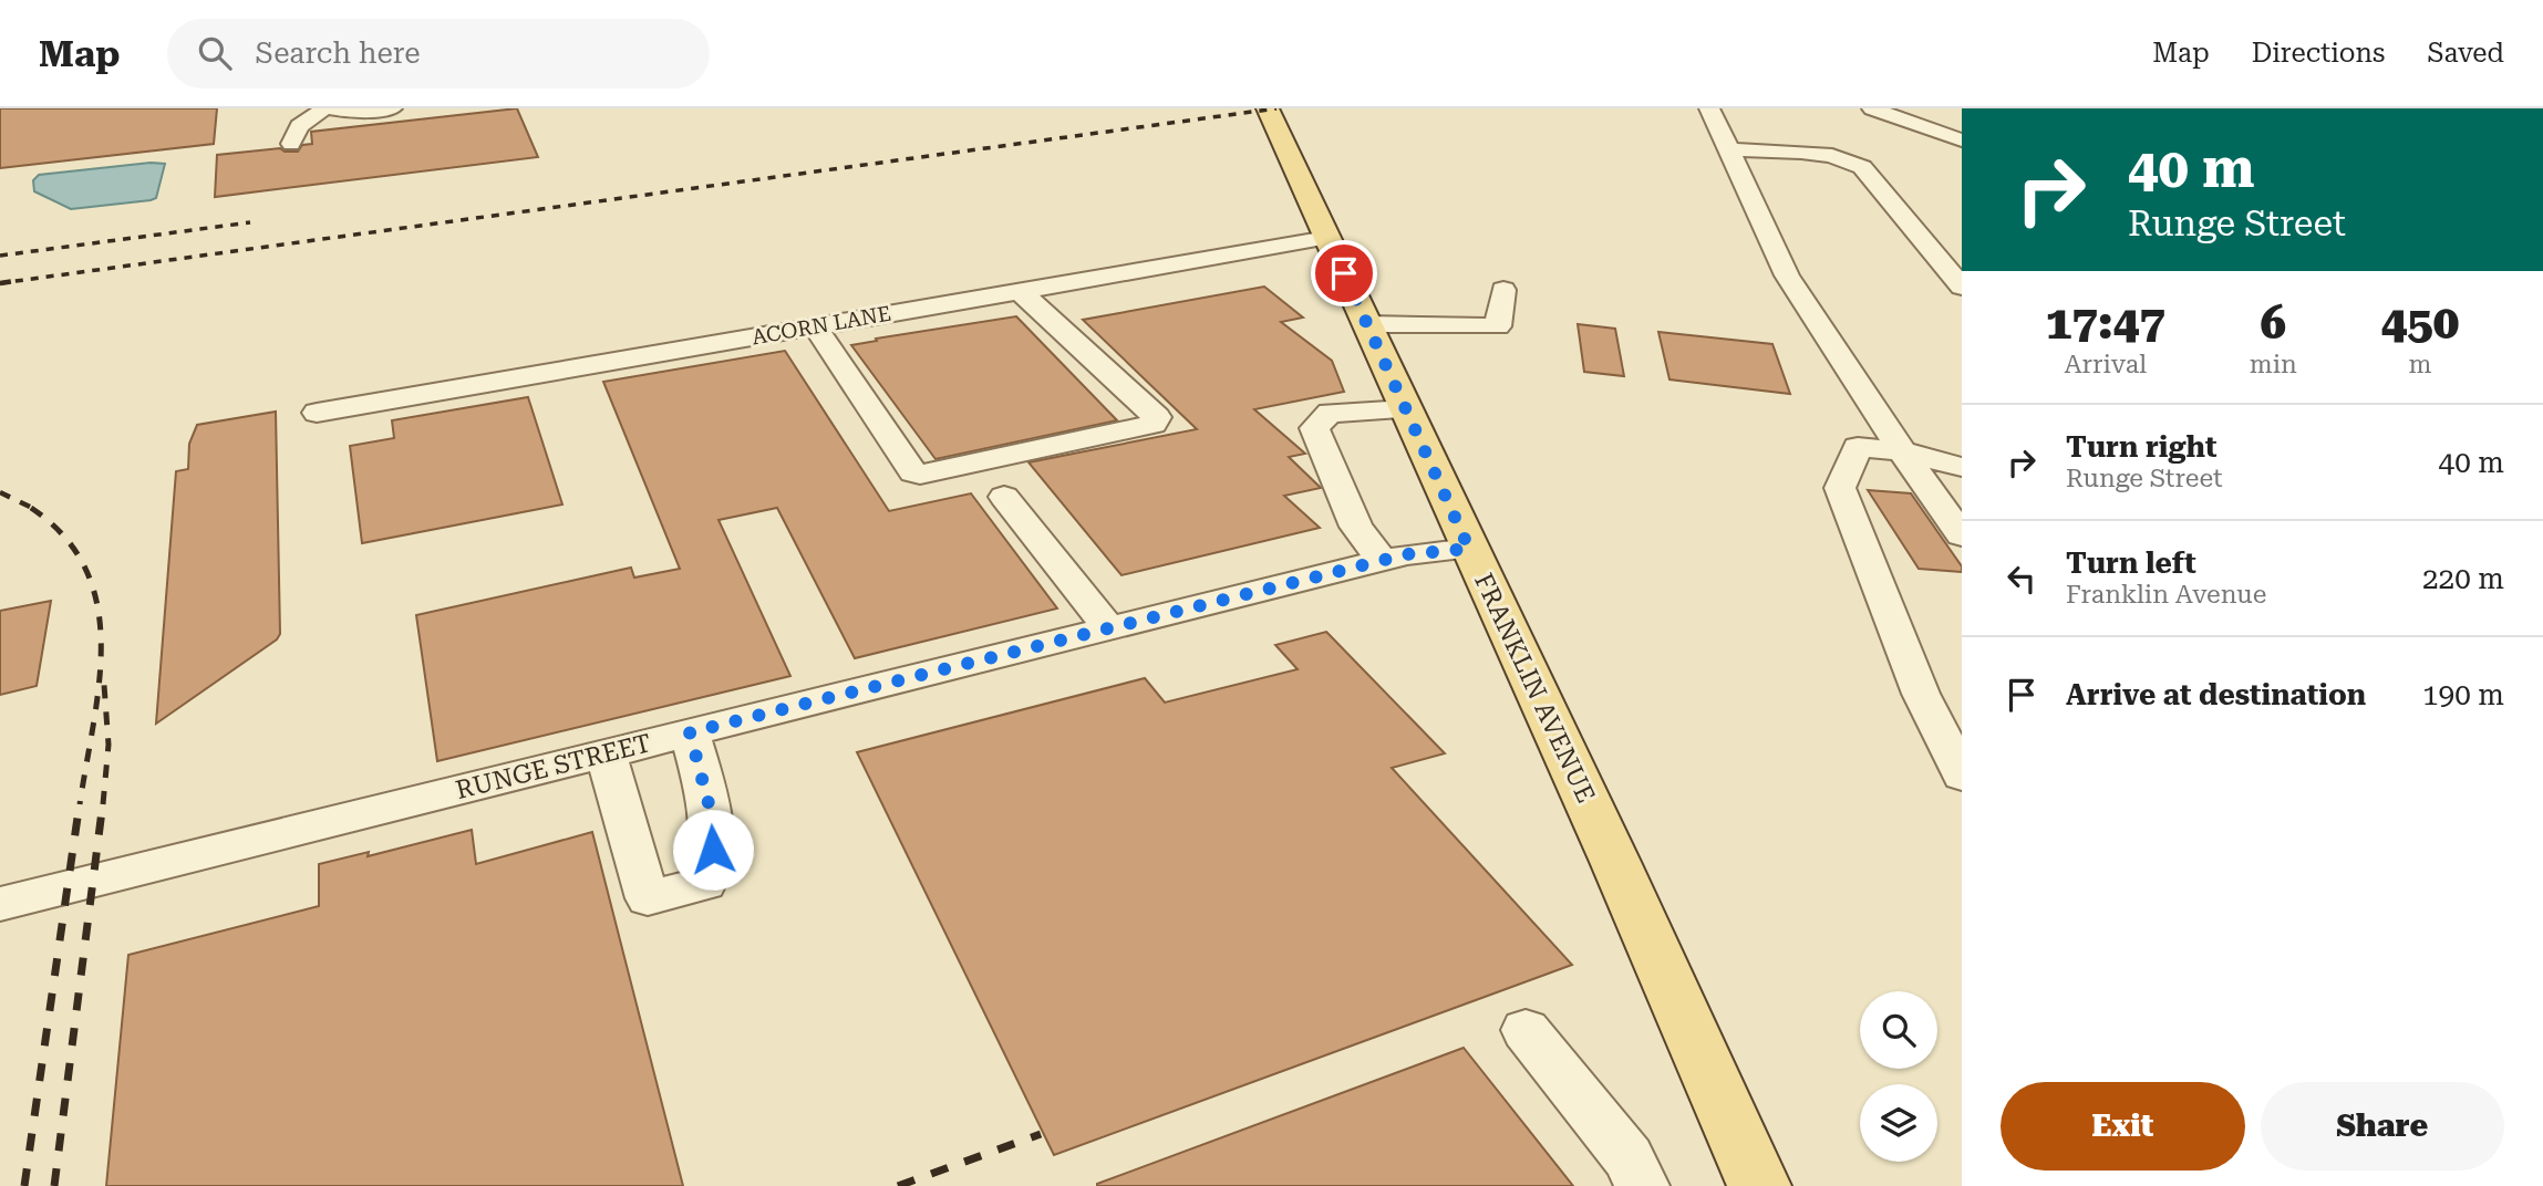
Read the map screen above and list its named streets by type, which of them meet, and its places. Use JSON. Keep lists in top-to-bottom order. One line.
{"streets":{"main road":["FRANKLIN AVENUE"],"street":["ACORN LANE","RUNGE STREET"]},"crossings":[["ACORN LANE","FRANKLIN AVENUE"],["FRANKLIN AVENUE","RUNGE STREET"]],"page":{"header":"Map","search":"Search here","nav":["Map","Directions","Saved"],"turn":["40 m","Runge Street"],"eta":["17:47","Arrival","6","min","450","m"],"list":[{"name":"Turn right","note":"Runge Street","value":"40 m"},{"name":"Turn left","note":"Franklin Avenue","value":"220 m"},{"name":"Arrive at destination","value":"190 m"}],"buttons":["Exit","Share"]}}
